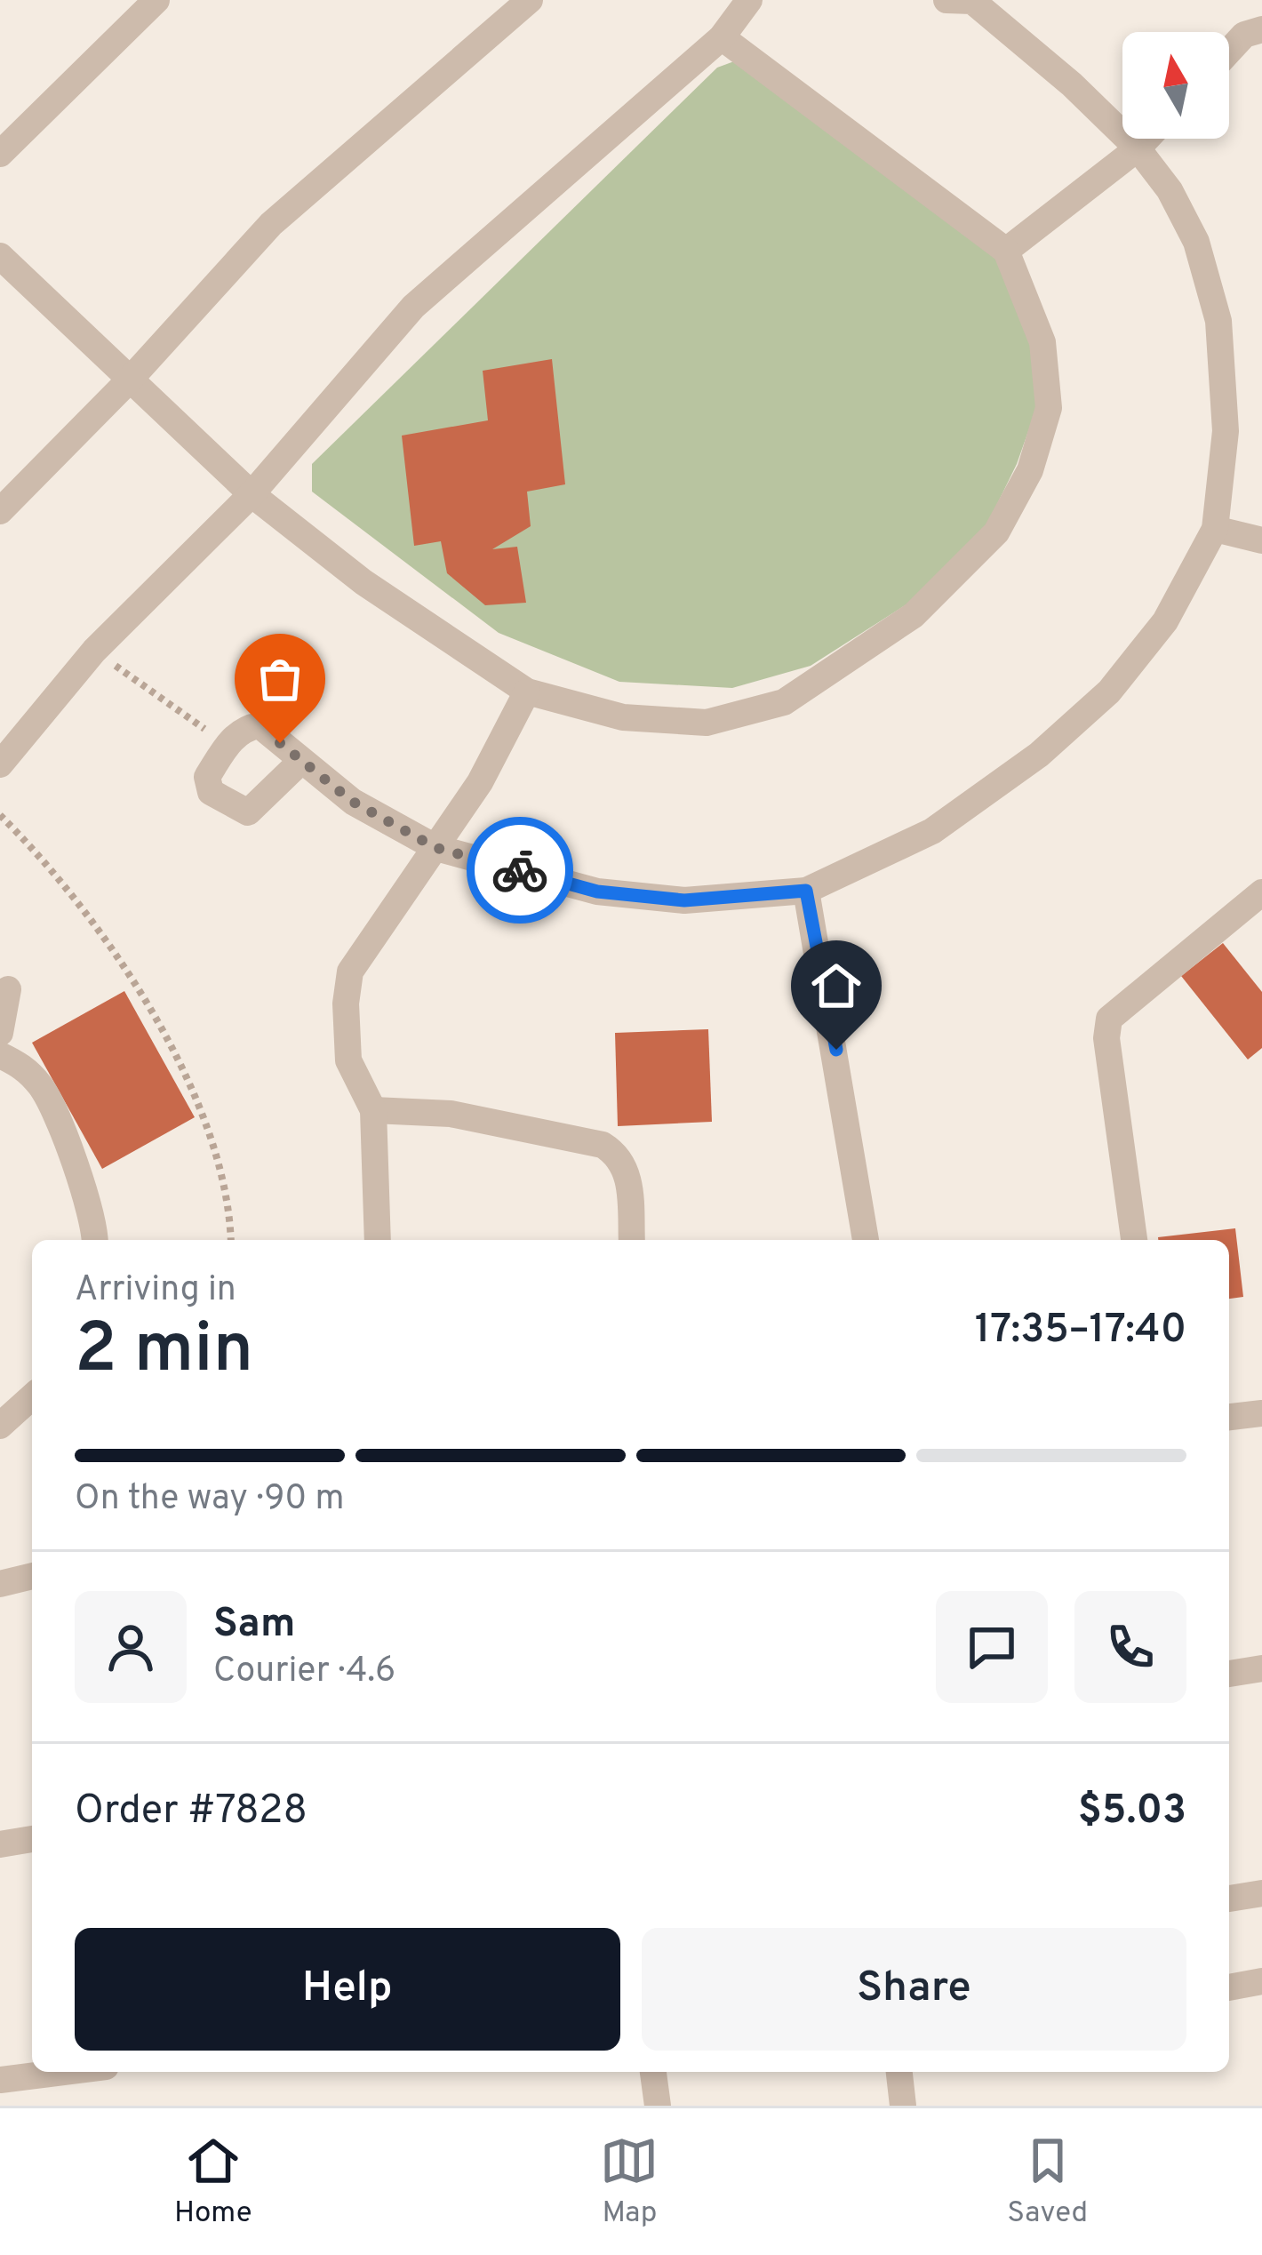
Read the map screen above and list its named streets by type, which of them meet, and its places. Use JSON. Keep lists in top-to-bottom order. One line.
{"north":"top","page":{"heading":["2 min","Arriving in","17:35–17:40"],"panel":["Sam","Courier · 4.6","Order #7828","$5.03"],"bar":"On the way · 90 m","buttons":["Help","Share"],"tabs":["Home","Map","Saved"]}}
